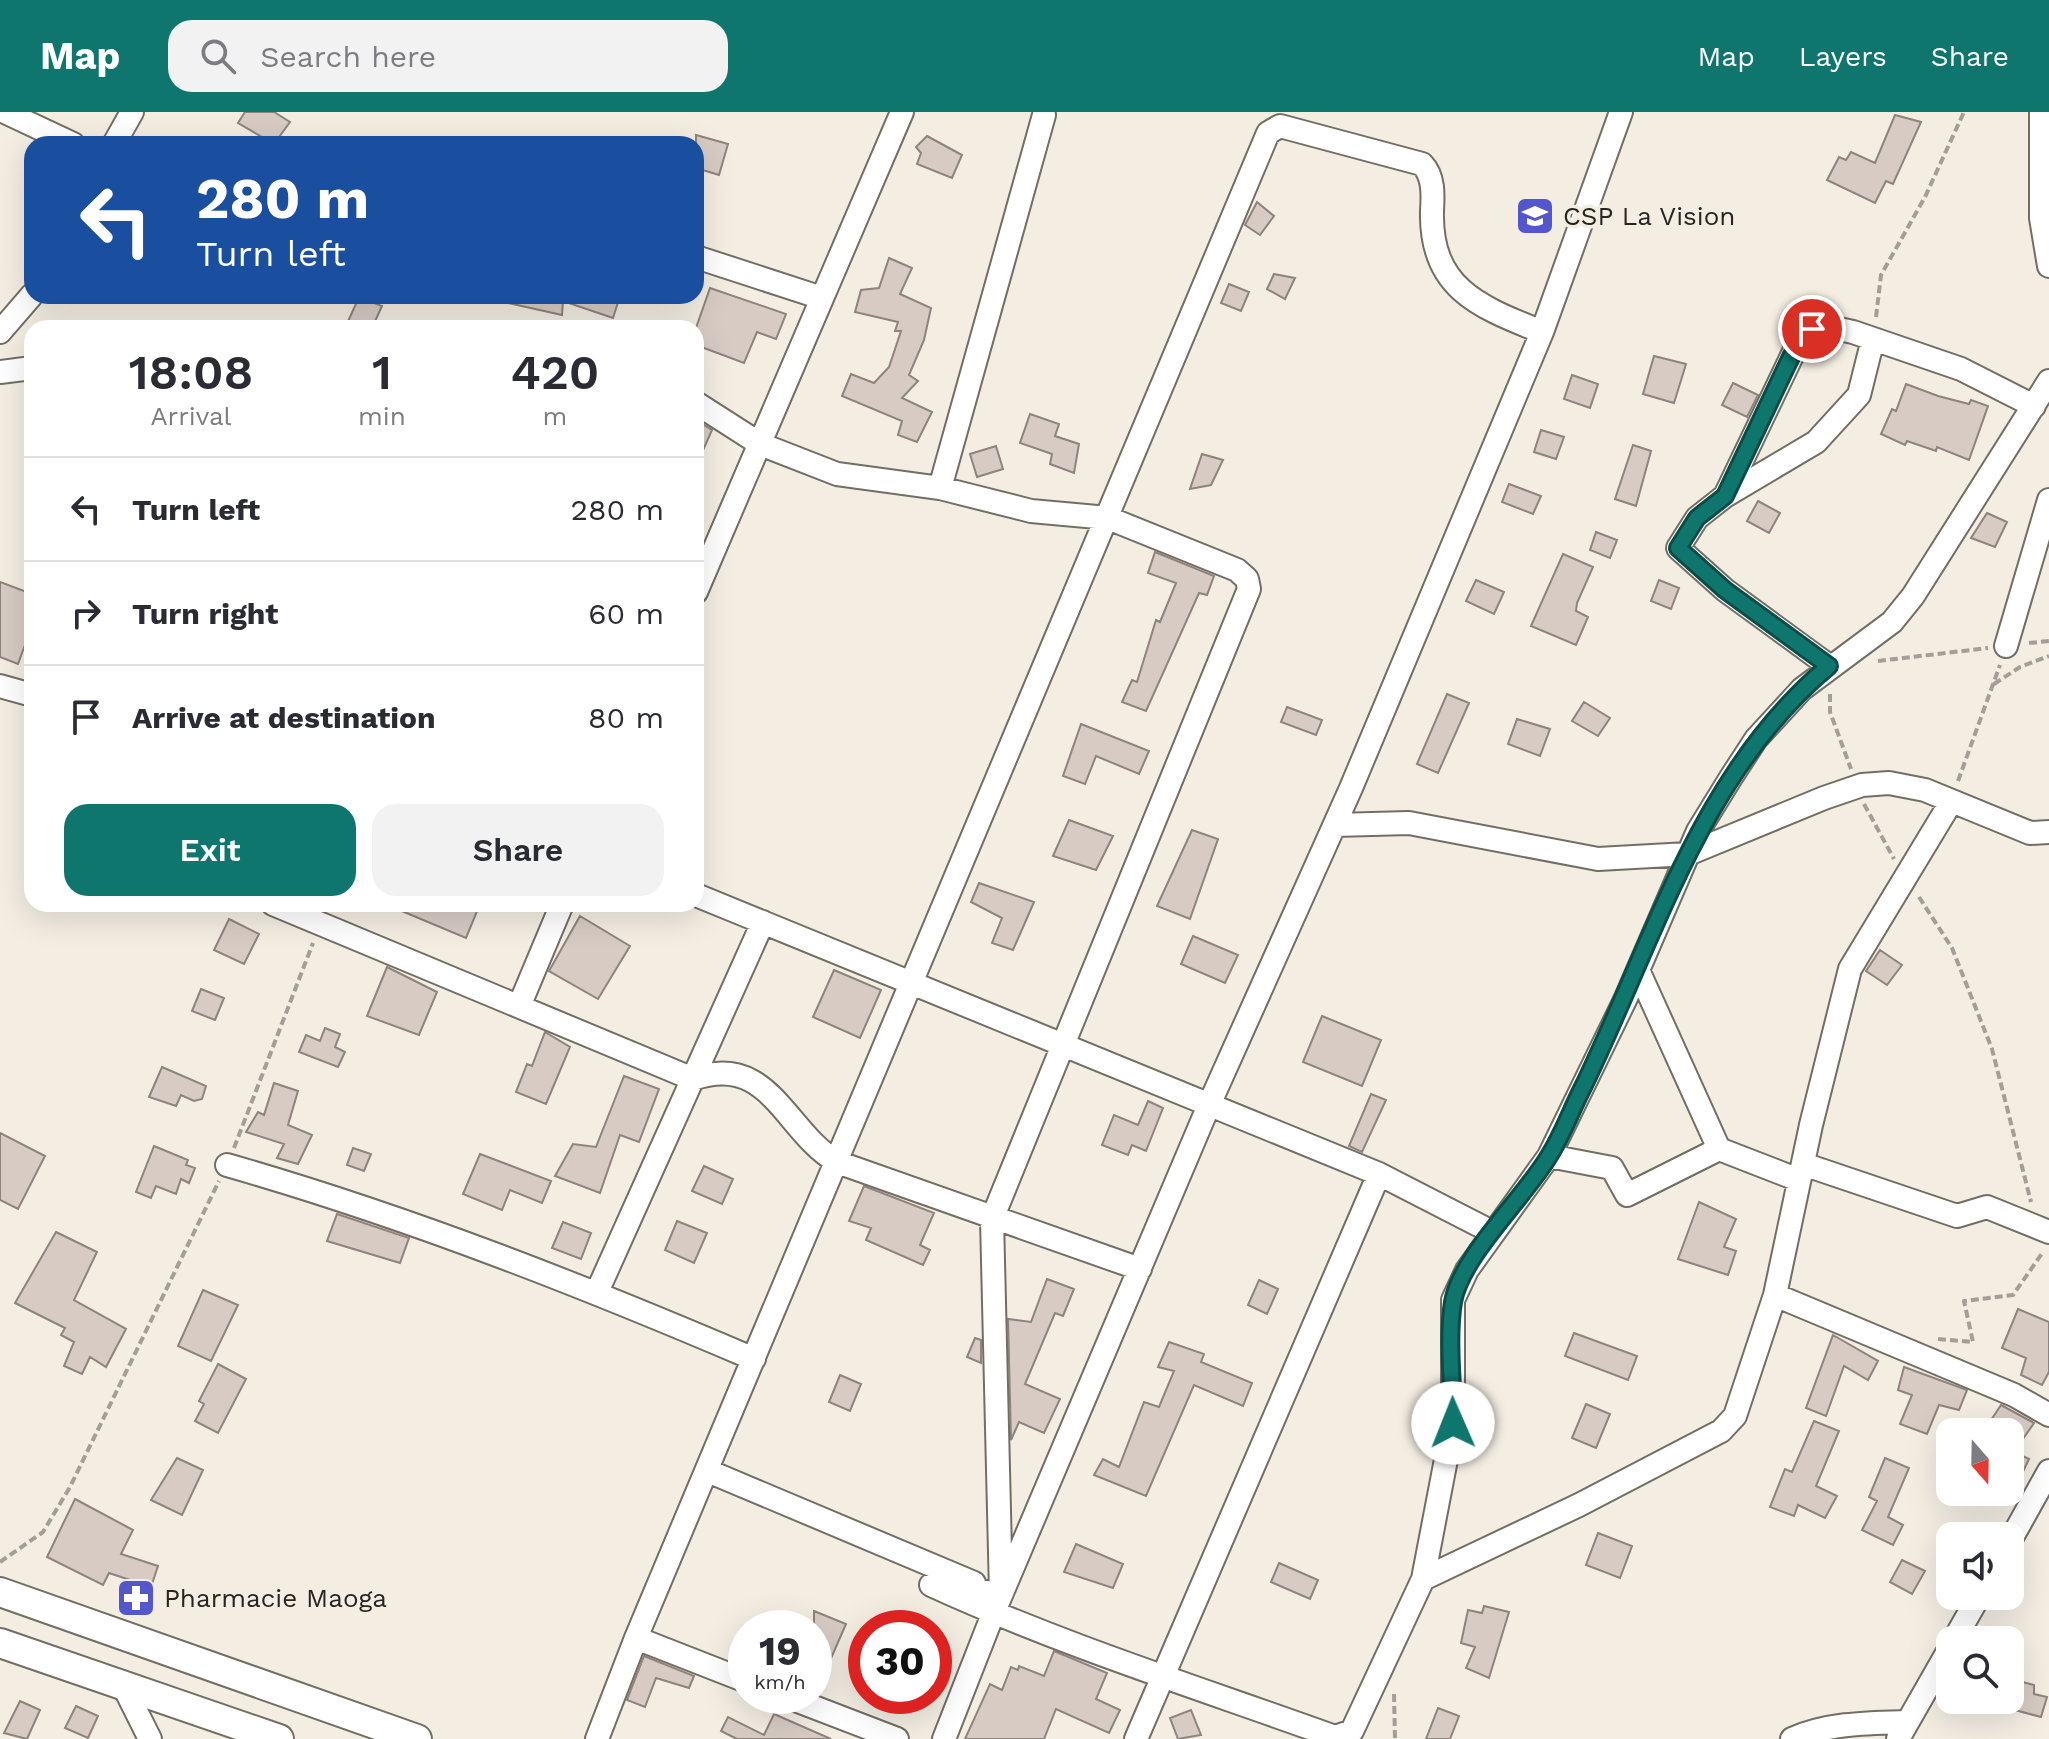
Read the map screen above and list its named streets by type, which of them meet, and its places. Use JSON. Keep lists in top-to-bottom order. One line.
{"places":{"school or university":["CSP La Vision"],"pharmacy":["Pharmacie Maoga"]},"north":"bottom","page":{"header":"Map","search":"Search here","nav":["Map","Layers","Share"],"turn":["280 m","Turn left"],"eta":["18:08","Arrival","1","min","420","m"],"list":[{"name":"Turn left","value":"280 m"},{"name":"Turn right","value":"60 m"},{"name":"Arrive at destination","value":"80 m"}],"buttons":["Exit","Share"],"speed":"19 km/h","limit":"30"}}
